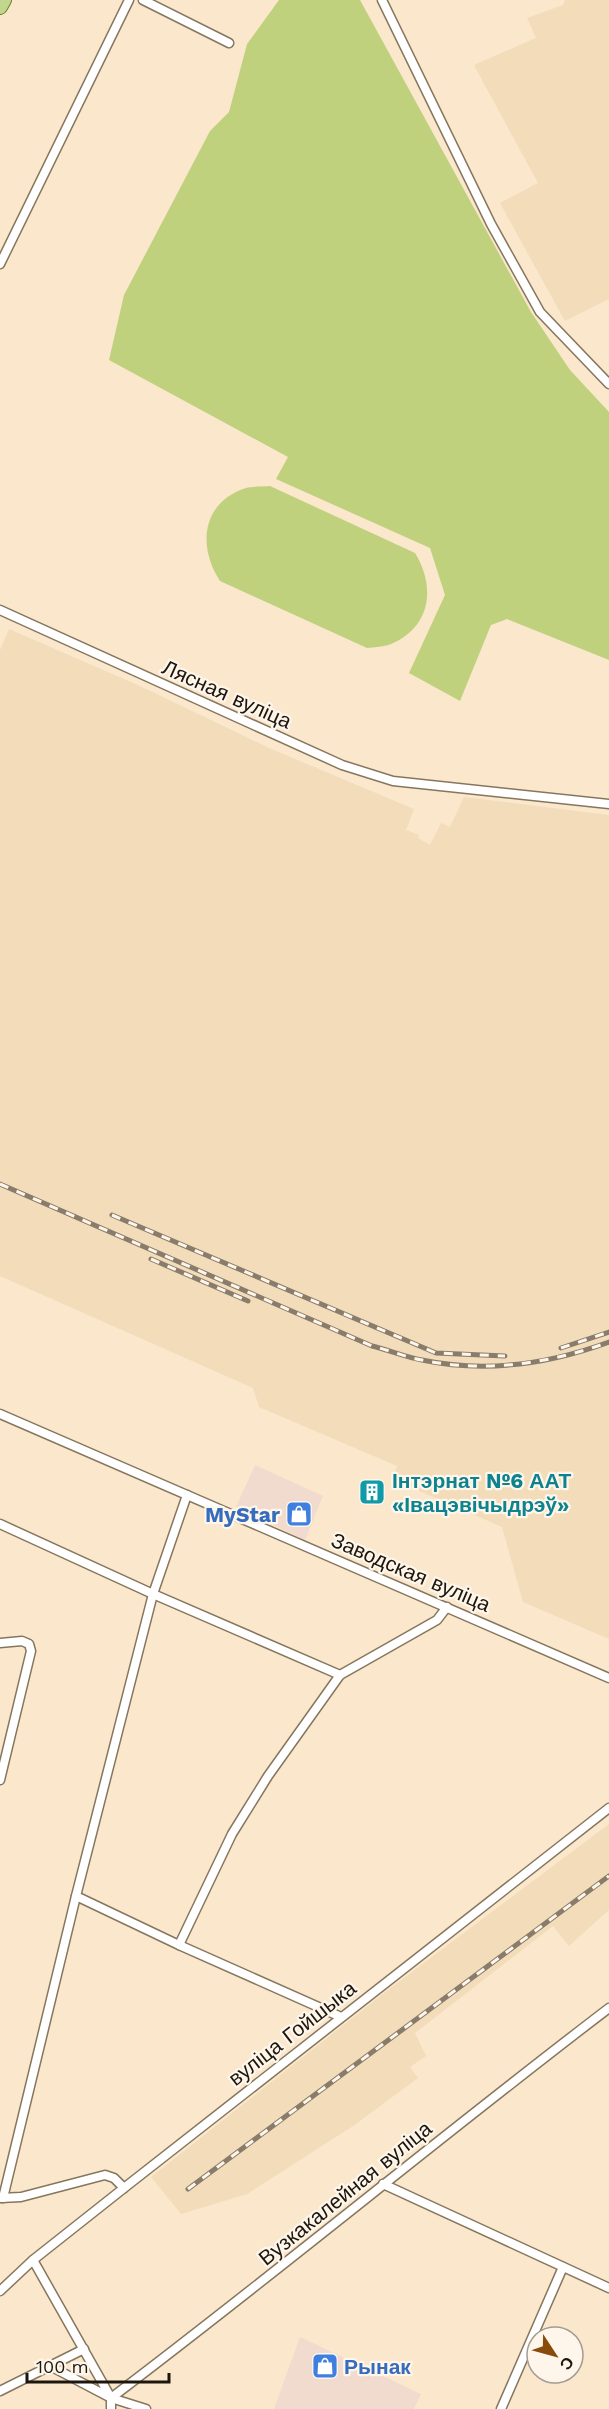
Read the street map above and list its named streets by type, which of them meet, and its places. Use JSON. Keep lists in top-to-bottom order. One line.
{"streets":{"street":["Лясная вуліца","Заводская вуліца","вуліца Гойшыка","Вузкакалейная вуліца"]},"places":{"building":["Інтэрнат №6 ААТ «Івацэвічыдрэў»"],"shop":["MyStar","Рынак"]},"scale_bar":"100 m","north":"bottom right"}
